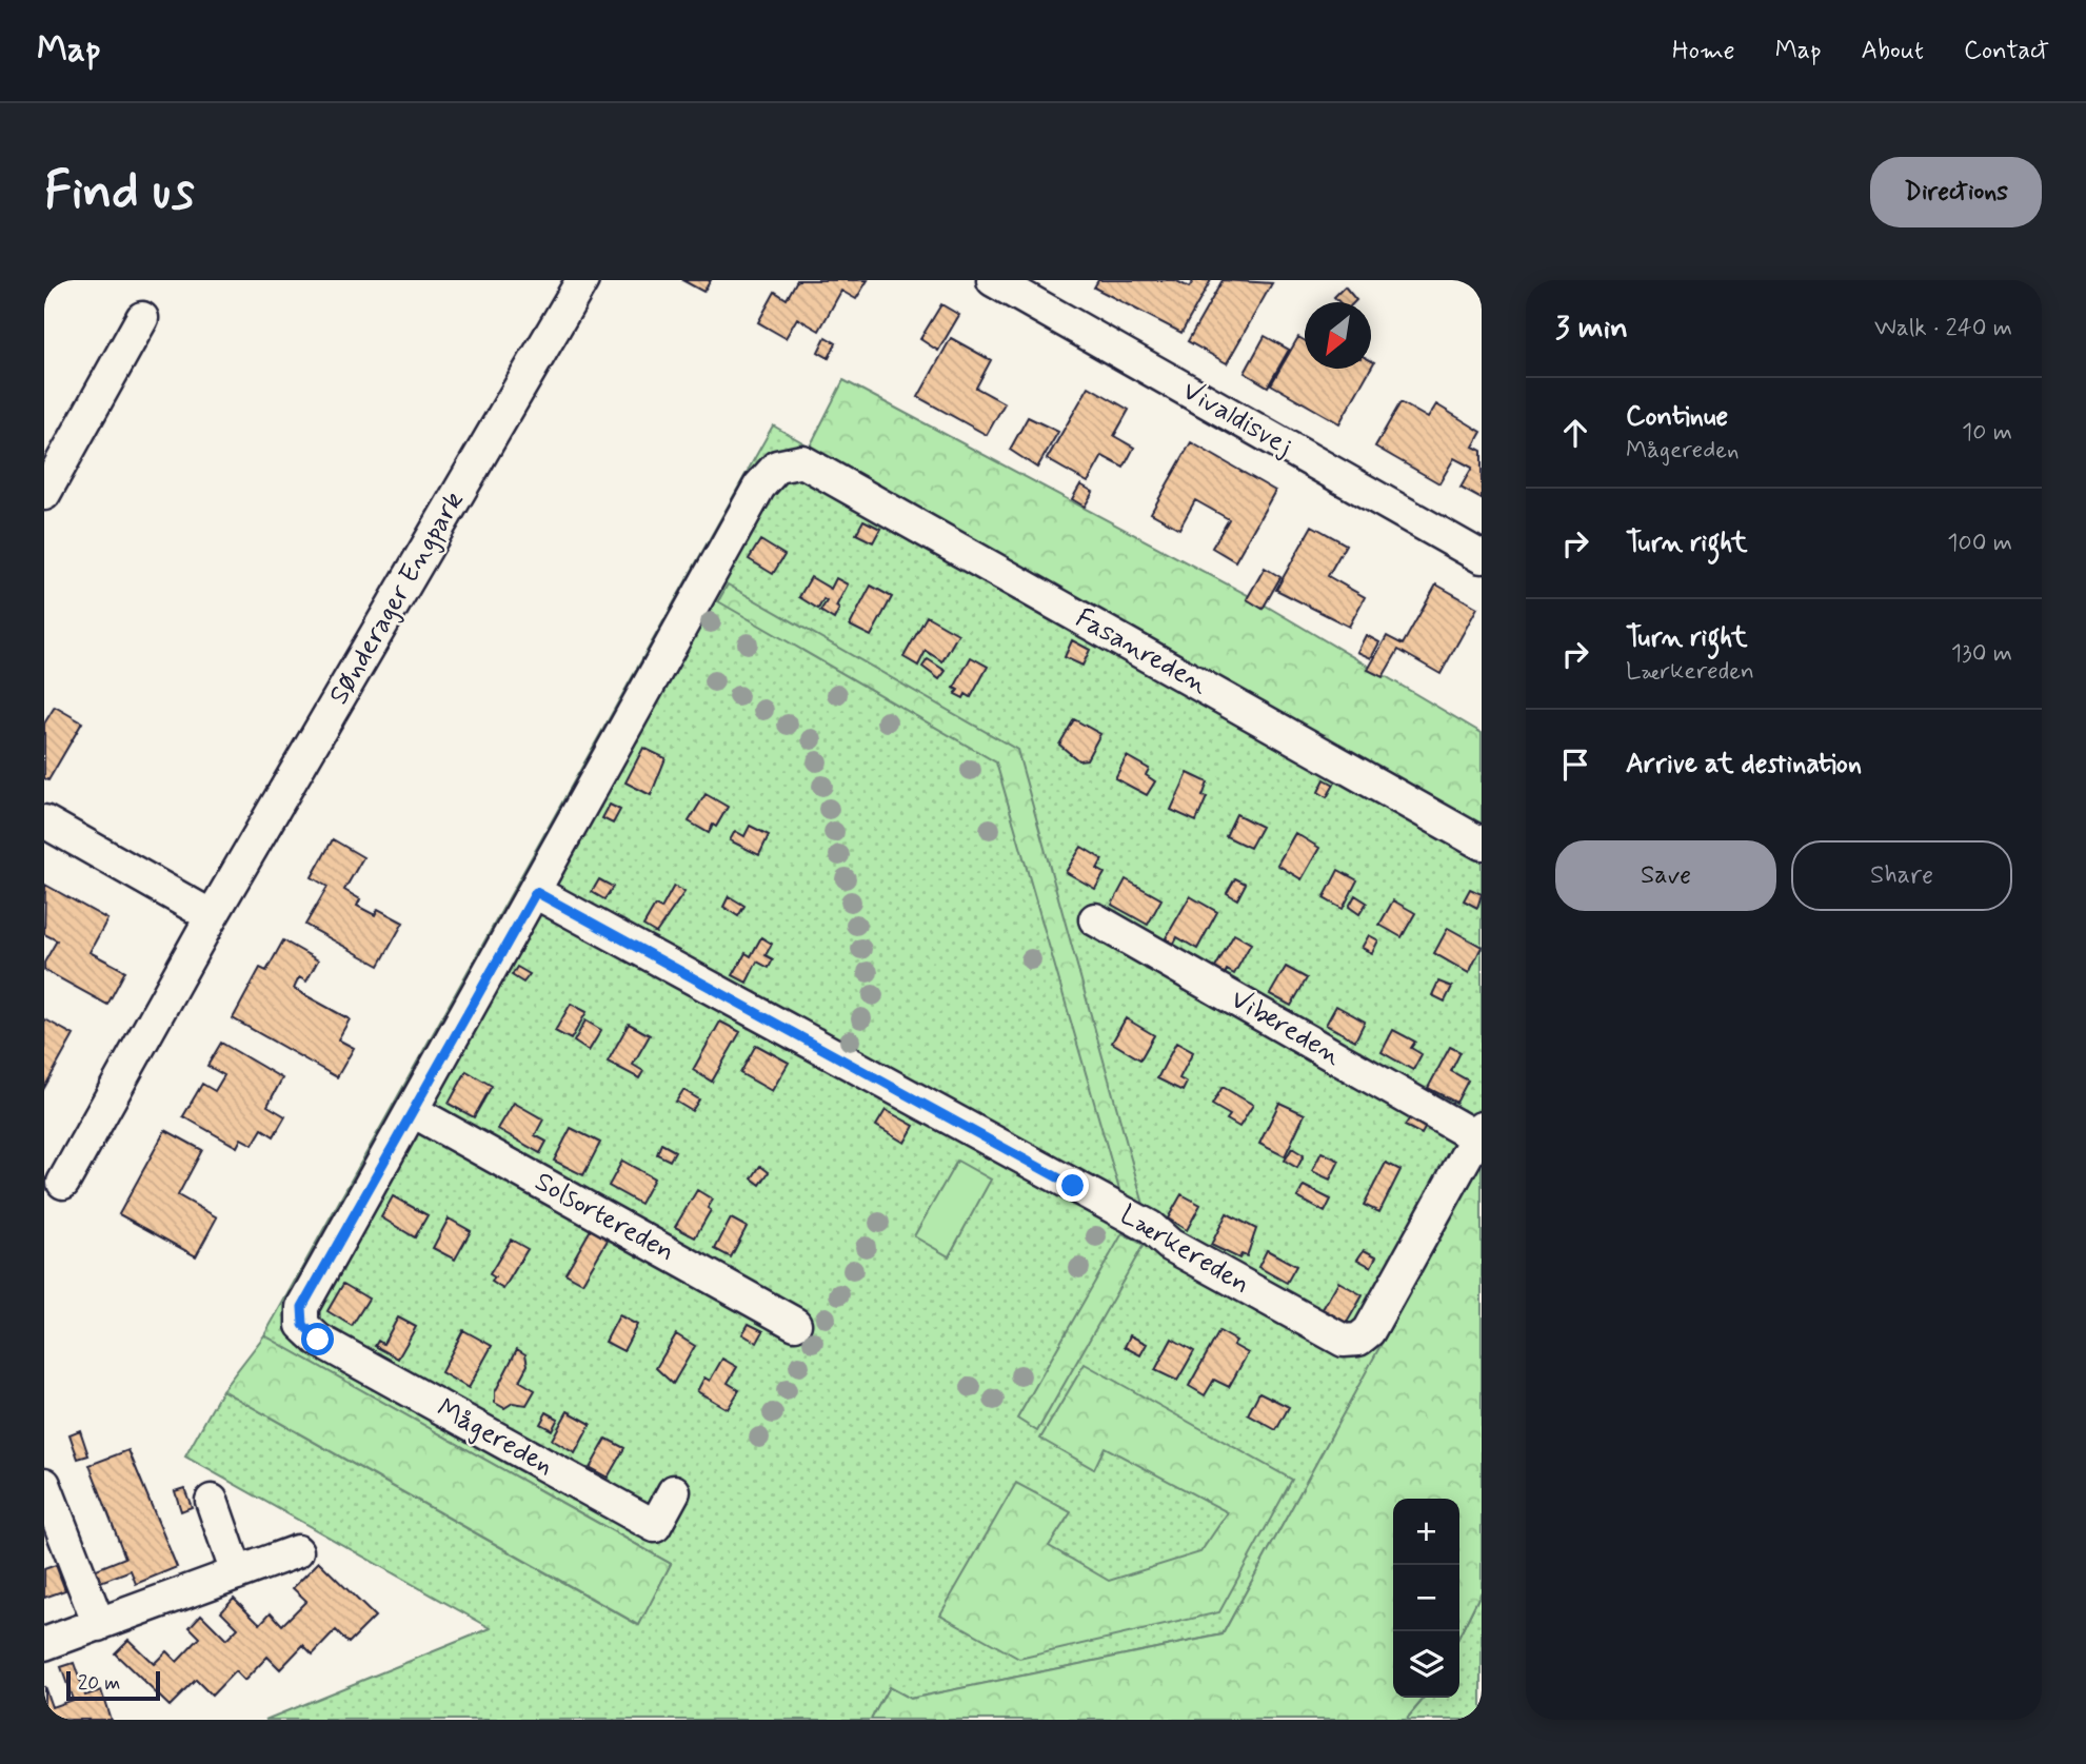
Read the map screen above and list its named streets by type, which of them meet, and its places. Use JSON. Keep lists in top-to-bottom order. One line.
{"streets":{"street":["Vivaldisvej","Sønderager Engpark","Fasanreden","Vibereden","Solsortereden","Lærkereden","Mågereden"]},"crossings":[["Fasanreden","Lærkereden"],["Vibereden","Lærkereden"],["Solsortereden","Mågereden"]],"scale_bar":"20 m","north":"bottom left","page":{"header":"Map","nav":["Home","Map","About","Contact"],"buttons":["Directions",["Save","Share"]],"title":"Find us","heading":["3 min","Walk · 240 m"],"list":[["Continue","Mågereden","10 m"],["Turn right","100 m"],["Turn right","Lærkereden","130 m"],"Arrive at destination"],"map_buttons":["+","−"],"scale":"20 m"}}
